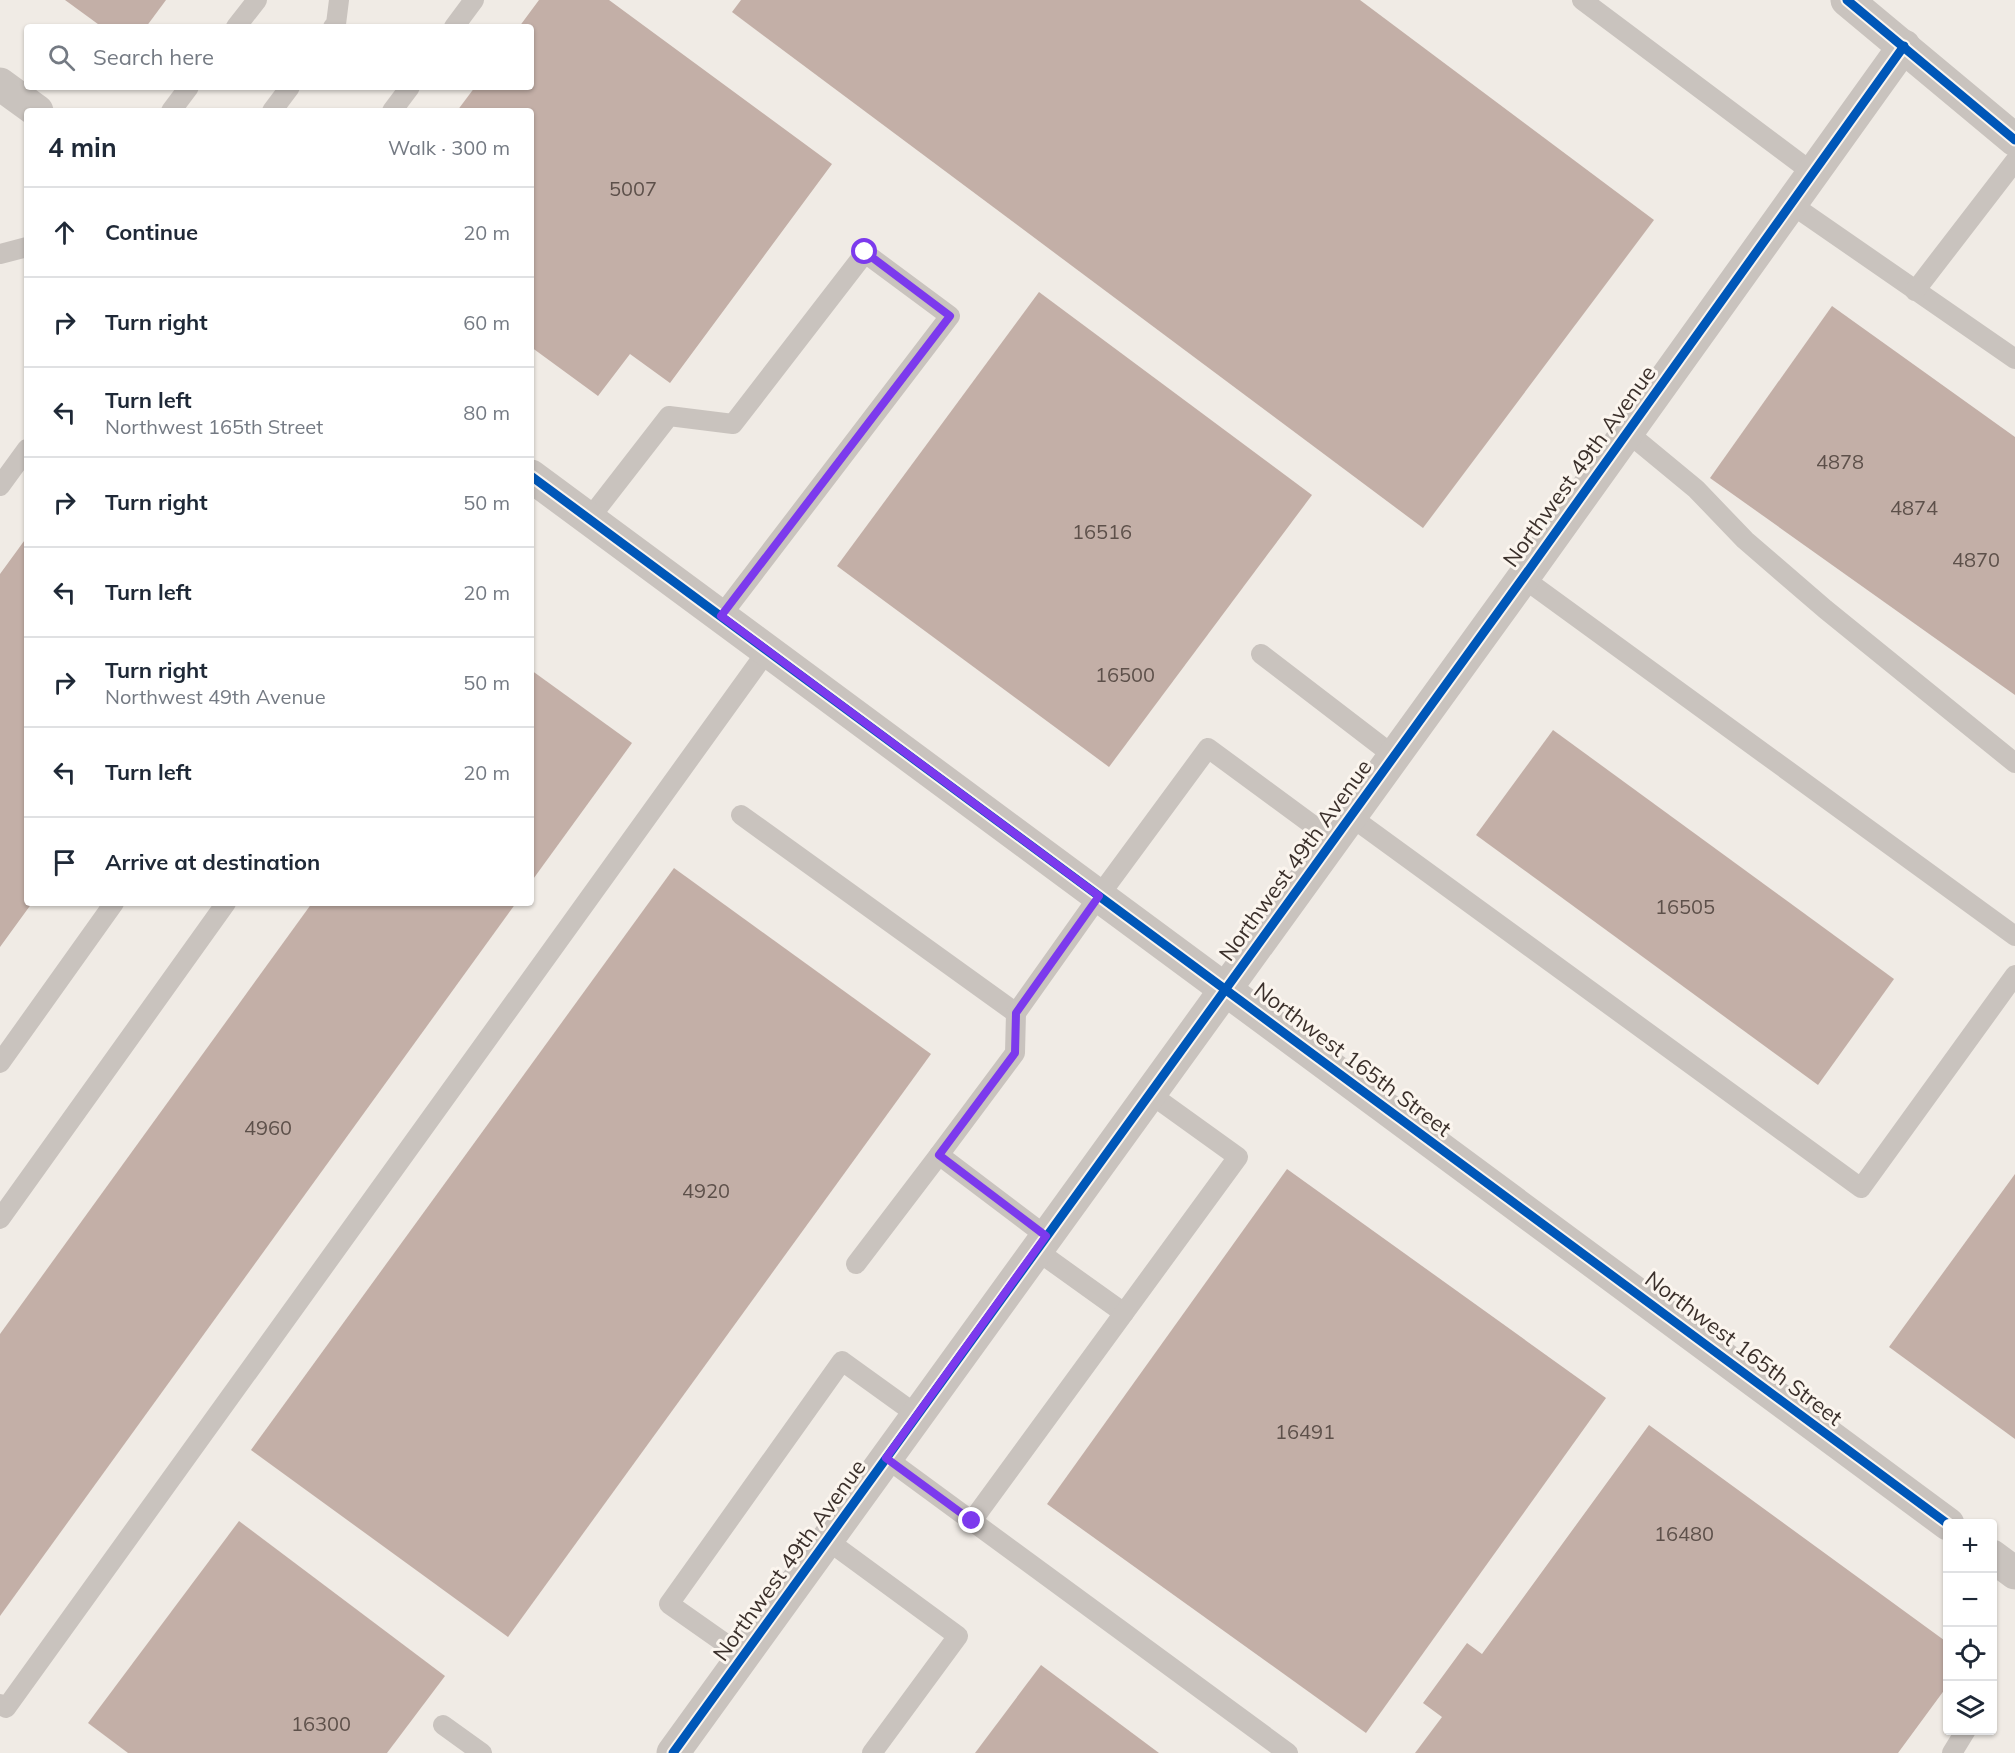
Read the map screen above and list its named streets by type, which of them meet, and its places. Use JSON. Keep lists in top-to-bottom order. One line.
{"streets":{"street":["Northwest 49th Avenue","Northwest 165th Street"]},"crossings":[["Northwest 49th Avenue","Northwest 165th Street"]],"house_numbers":["5007","4878","4874","16516","4870","16500","16505","4960","4920","16491","16480","16300"],"page":{"search":"Search here","heading":["4 min","Walk · 300 m"],"list":[["Continue","20 m"],["Turn right","60 m"],["Turn left","Northwest 165th Street","80 m"],["Turn right","50 m"],["Turn left","20 m"],["Turn right","Northwest 49th Avenue","50 m"],["Turn left","20 m"],"Arrive at destination"],"map_buttons":["+","−"]}}
